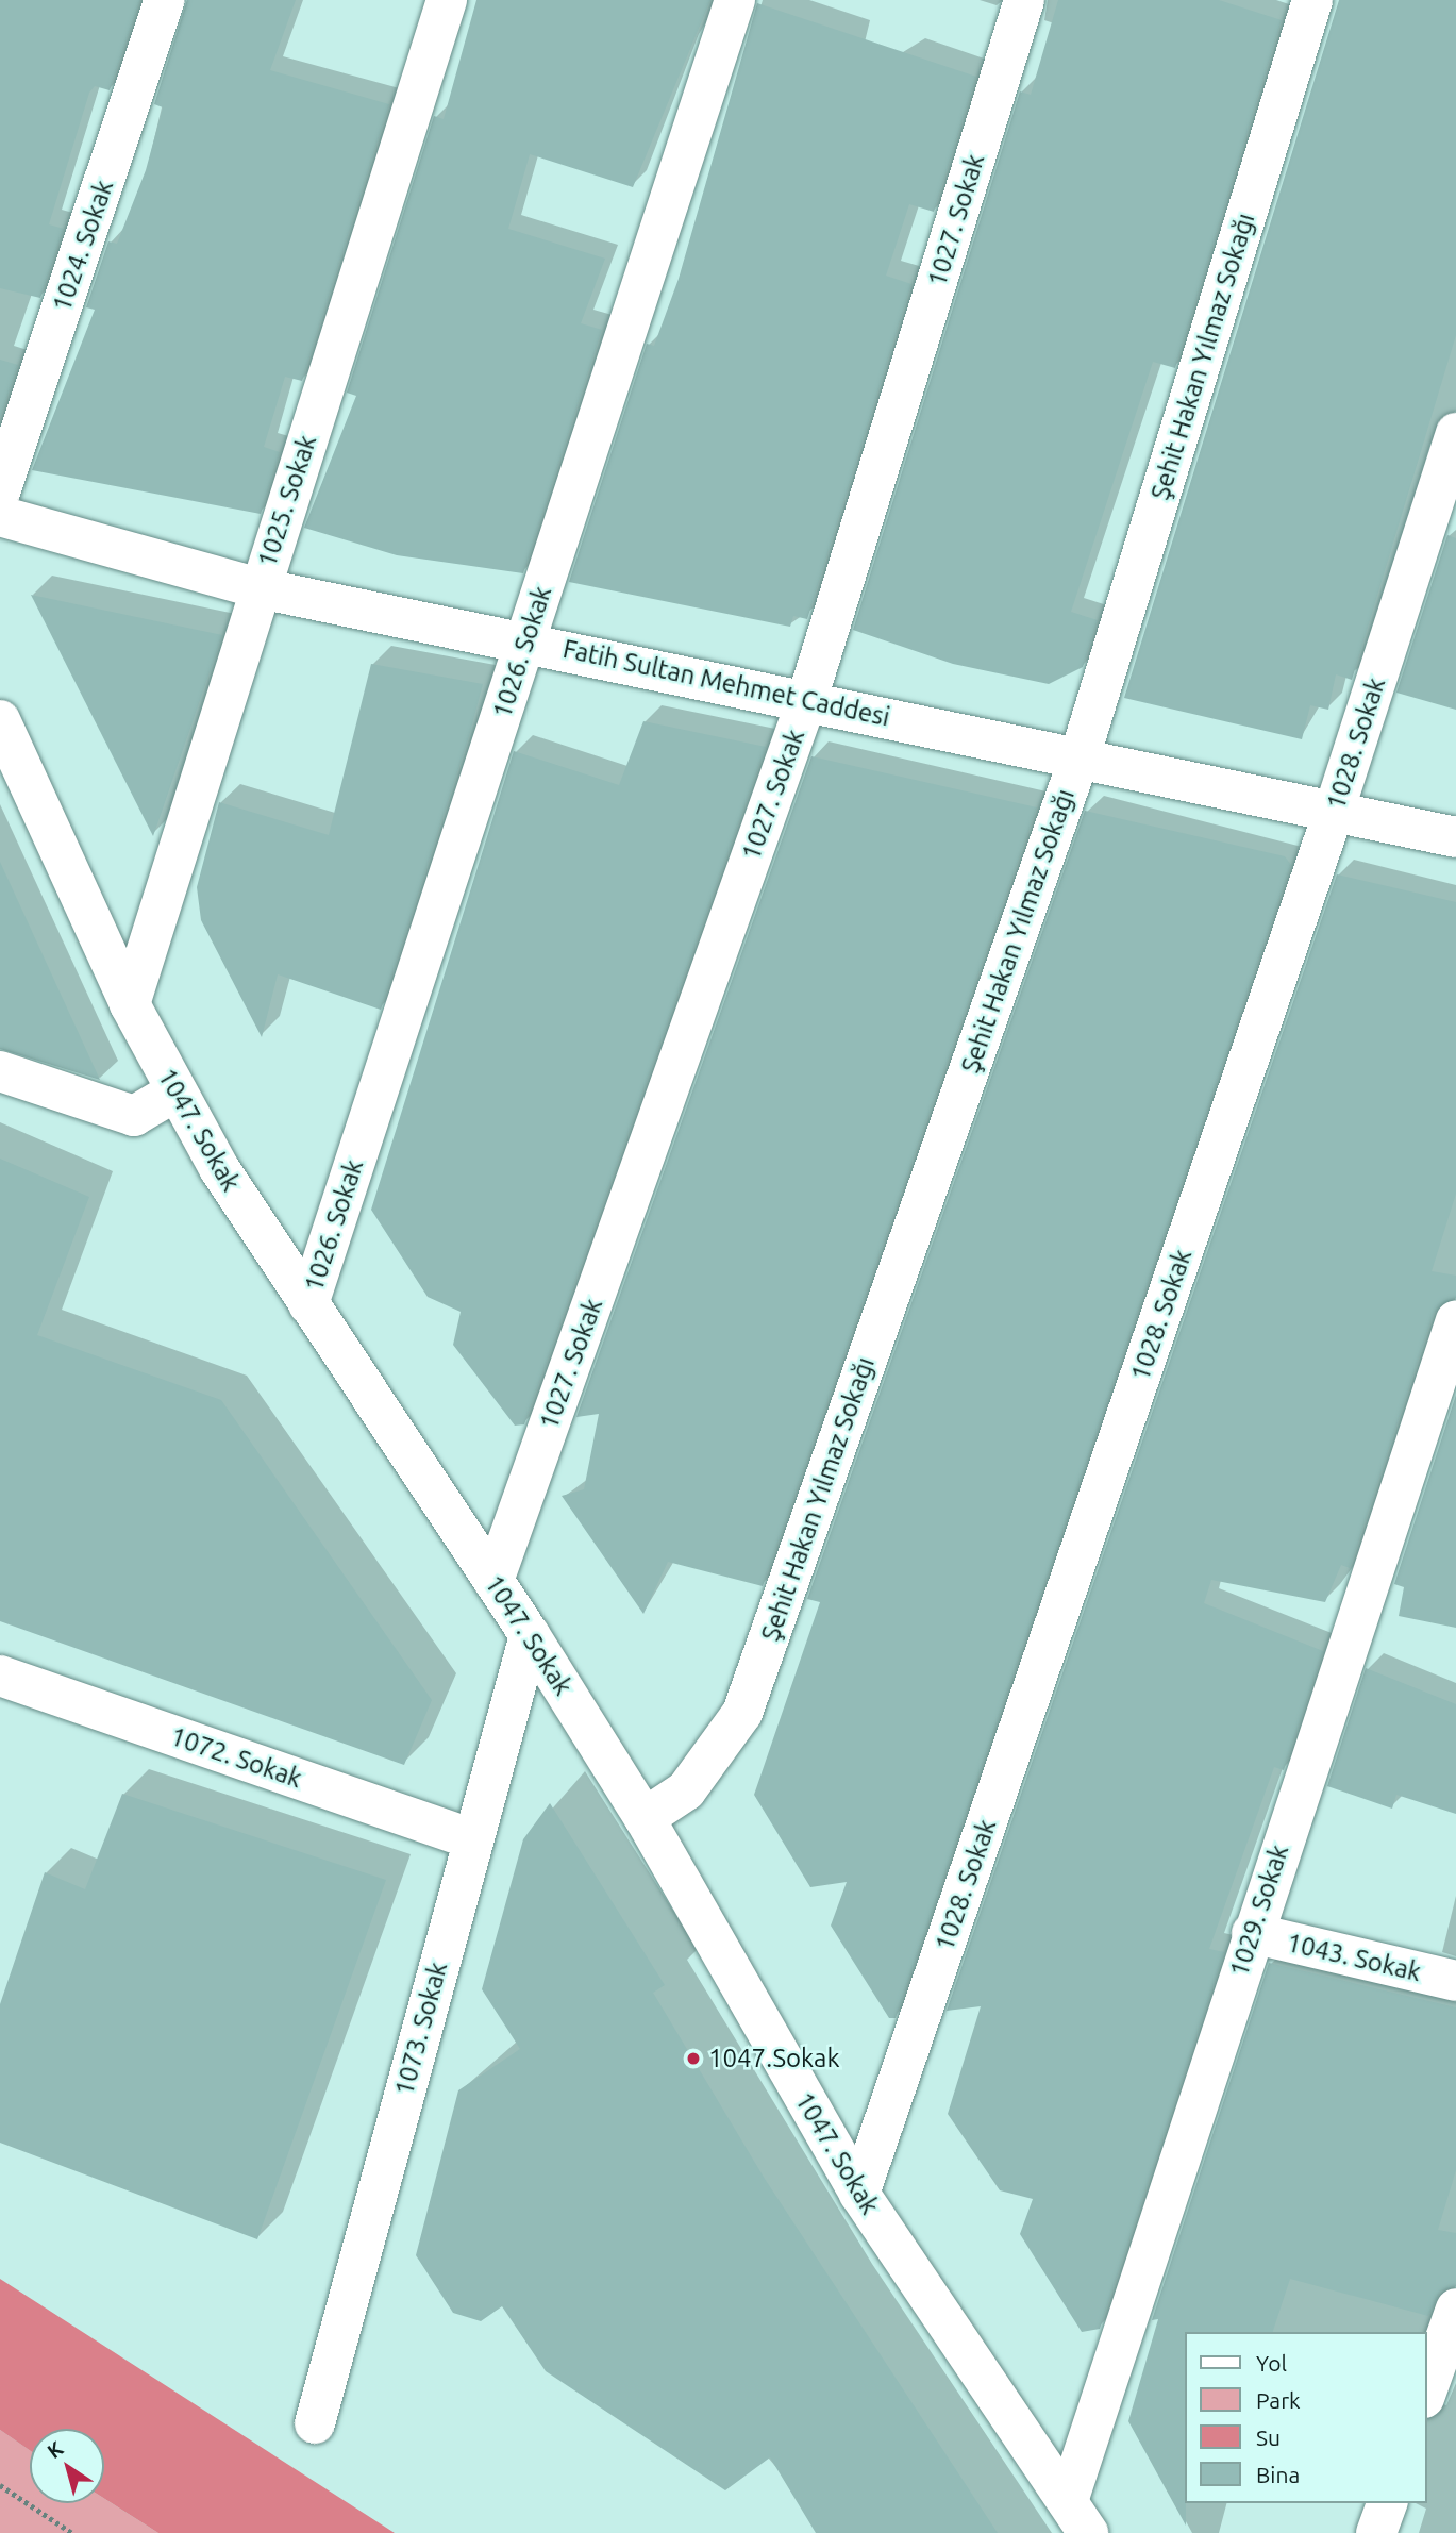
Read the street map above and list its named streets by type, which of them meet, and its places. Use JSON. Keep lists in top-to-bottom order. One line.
{"streets":{"street":["1027. Sokak","1024. Sokak","Şehit Hakan Yılmaz Sokağı","1025. Sokak","1026. Sokak","Fatih Sultan Mehmet Caddesi","1028. Sokak","1047. Sokak","1072. Sokak","1029. Sokak","1043. Sokak","1073. Sokak"]},"crossings":[["1027. Sokak","Fatih Sultan Mehmet Caddesi"],["1027. Sokak","1047. Sokak"],["Şehit Hakan Yılmaz Sokağı","Fatih Sultan Mehmet Caddesi"],["Şehit Hakan Yılmaz Sokağı","1047. Sokak"],["1025. Sokak","Fatih Sultan Mehmet Caddesi"],["1025. Sokak","1047. Sokak"],["1026. Sokak","Fatih Sultan Mehmet Caddesi"],["1026. Sokak","1047. Sokak"],["Fatih Sultan Mehmet Caddesi","1028. Sokak"],["1028. Sokak","1047. Sokak"],["1047. Sokak","1029. Sokak"],["1047. Sokak","1073. Sokak"],["1072. Sokak","1073. Sokak"],["1029. Sokak","1043. Sokak"]],"places":["1047.Sokak"],"legend":["Yol","Park","Su","Bina"],"north":"top left"}
